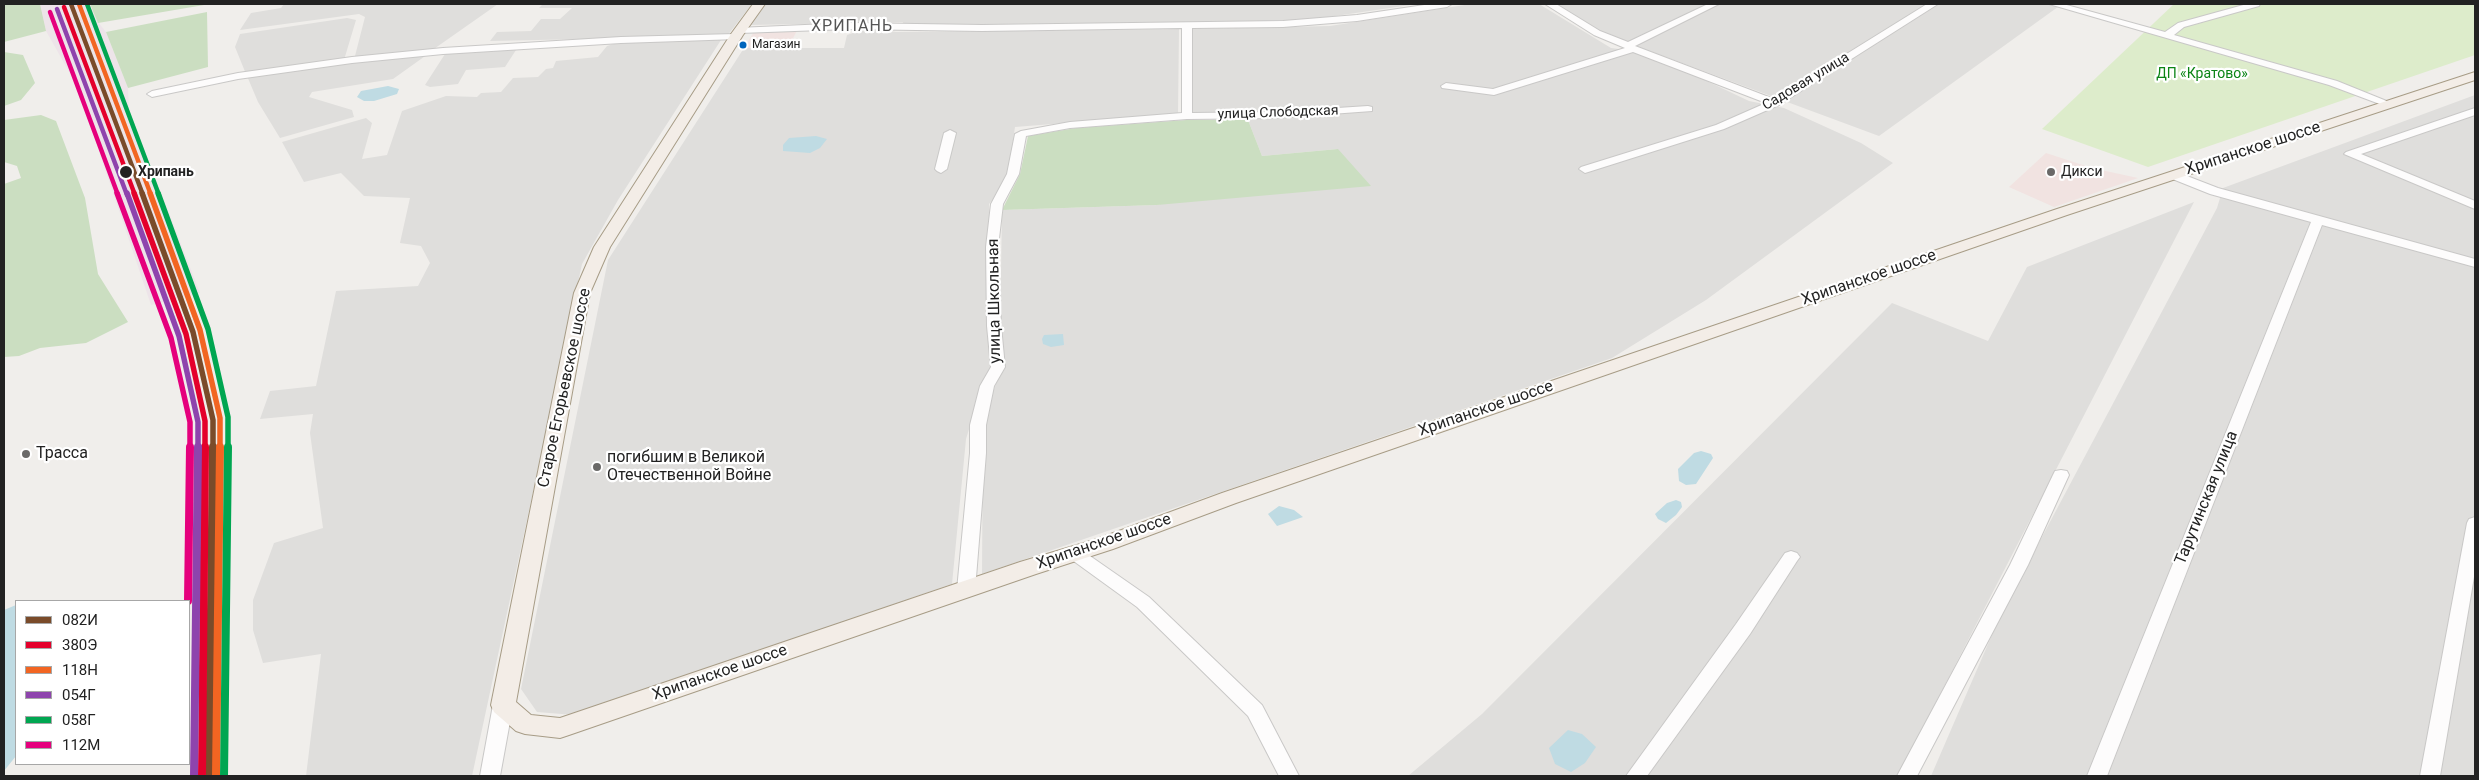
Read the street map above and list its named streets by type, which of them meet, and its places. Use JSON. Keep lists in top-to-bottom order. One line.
{"streets":{"main road":["Хрипанское шоссе","Старое Егорьевское шоссе"],"street":["Садовая улица","улица Слободская","улица Школьная","Тарутинская улица"]},"crossings":[["улица Слободская","улица Школьная"],["Хрипанское шоссе","улица Школьная"],["Хрипанское шоссе","Старое Егорьевское шоссе"]],"districts":["ХРИПАНЬ"],"parks":["ДП «Кратово»"],"places":["Магазин","Хрипань","Дикси","Трасса","погибшим в Великой Отечественной Войне"],"lines":["transit line 082И","transit line 118Н","transit line 058Г","transit line 380Э","transit line 054Г","transit line 112М"],"legend":["082И","380Э","118Н","054Г","058Г","112М"]}
